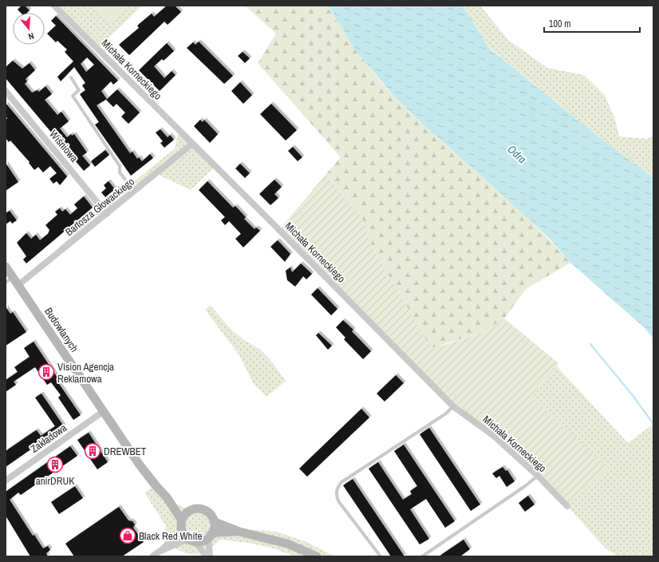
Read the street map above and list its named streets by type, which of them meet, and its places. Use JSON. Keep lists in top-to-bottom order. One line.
{"streets":{"main road":["Budowlanych"],"street":["Michała Korneckiego","Wiśniowa","Bartosza Głowackiego","Zakładowa"]},"crossings":[["Michała Korneckiego","Bartosza Głowackiego"],["Wiśniowa","Bartosza Głowackiego"],["Bartosza Głowackiego","Budowlanych"],["Budowlanych","Zakładowa"]],"water":["Odra"],"places":{"building":["Vision Agencja Reklamowa","DREWBET","anirDRUK"],"shop":["Black Red White"]},"scale_bar":"100 m","north":"bottom"}
